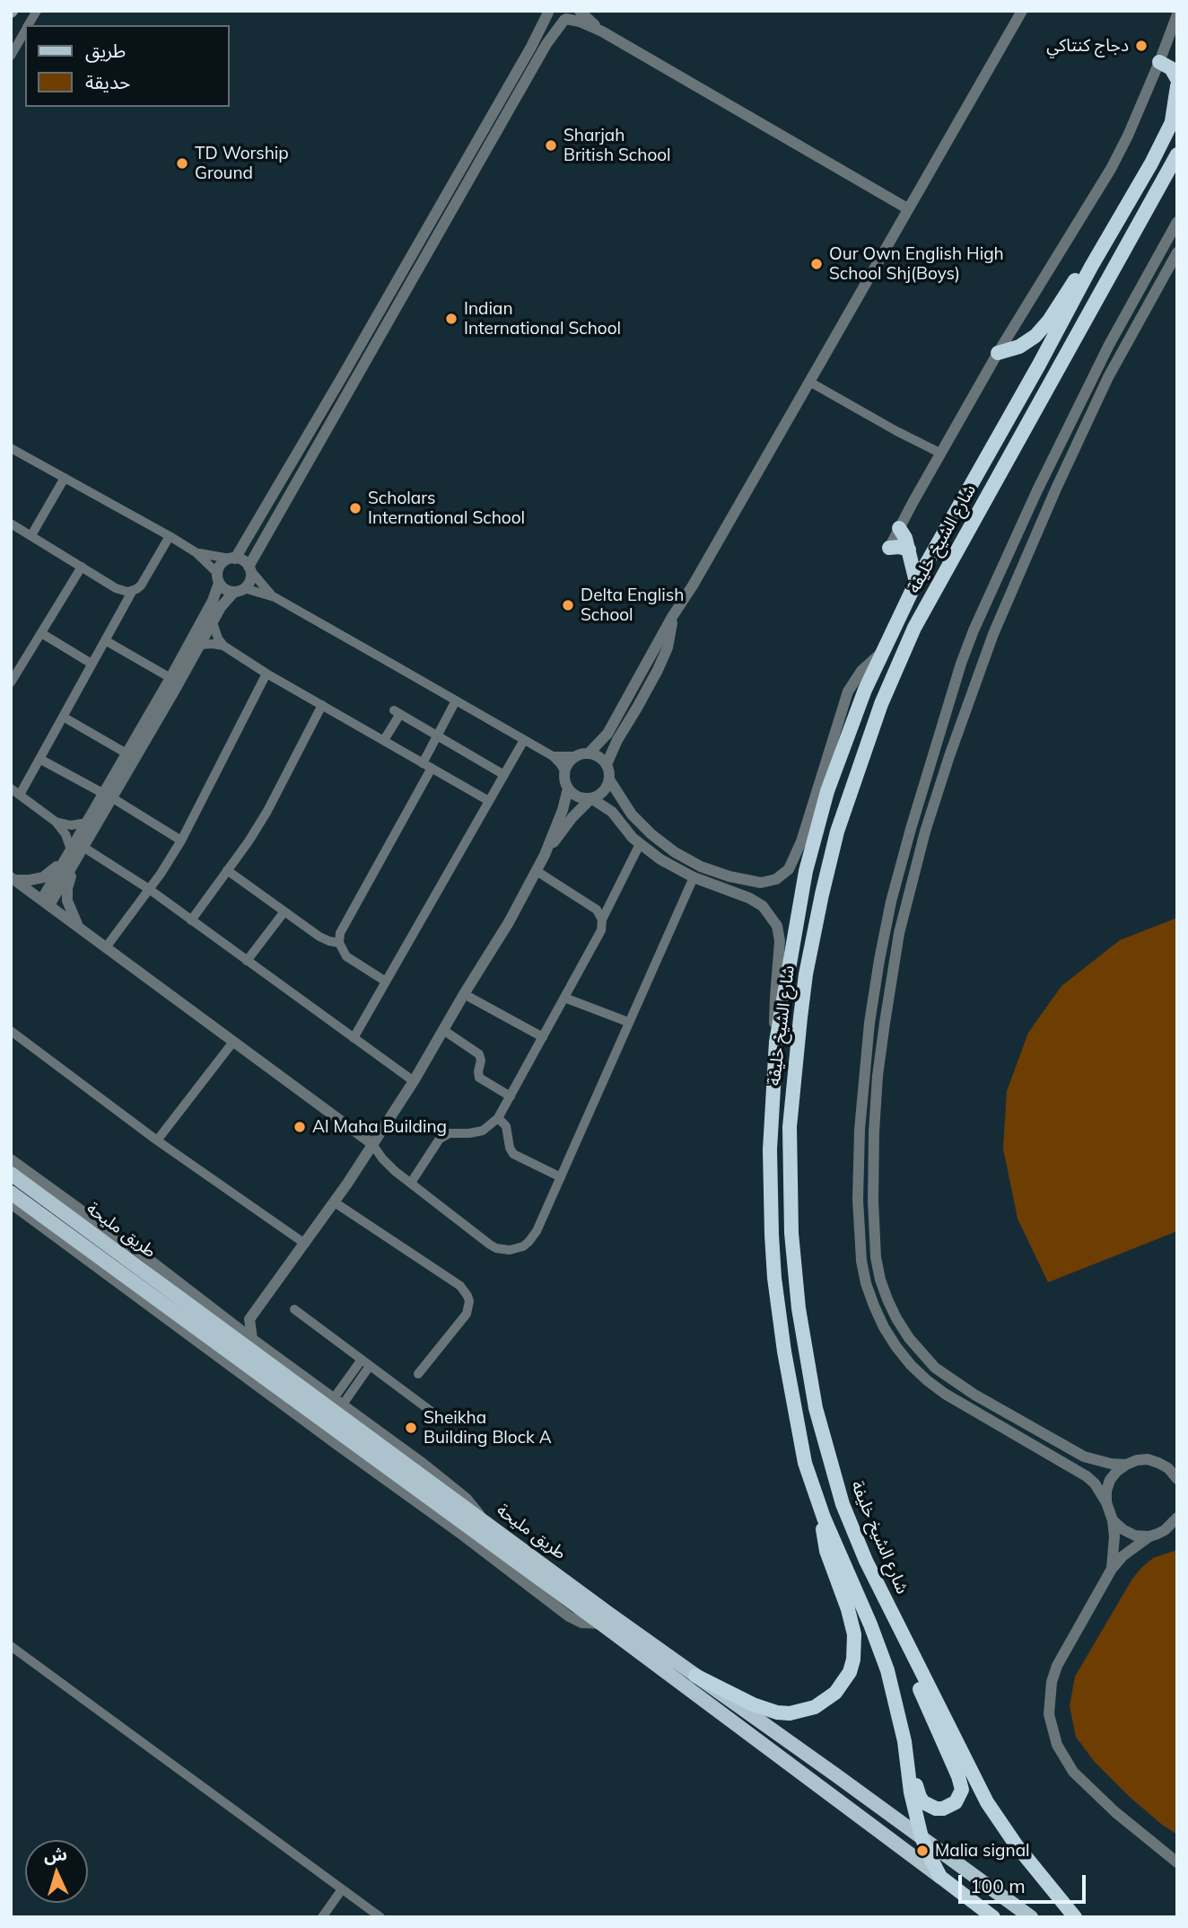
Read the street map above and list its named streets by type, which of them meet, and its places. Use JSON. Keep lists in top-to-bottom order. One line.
{"streets":{"highway":["شارع الشيخ خليفة"],"main road":["طريق مليحة"]},"crossings":[["شارع الشيخ خليفة","طريق مليحة"]],"places":["دجاج كنتاكي","Sharjah British School","TD Worship Ground","Our Own English High School Shj(Boys)","Indian International School","Scholars International School","Delta English School","Al Maha Building","Sheikha Building Block A","Malia signal"],"legend":["طريق","حديقة"],"scale_bar":"100 m","north":"top"}
